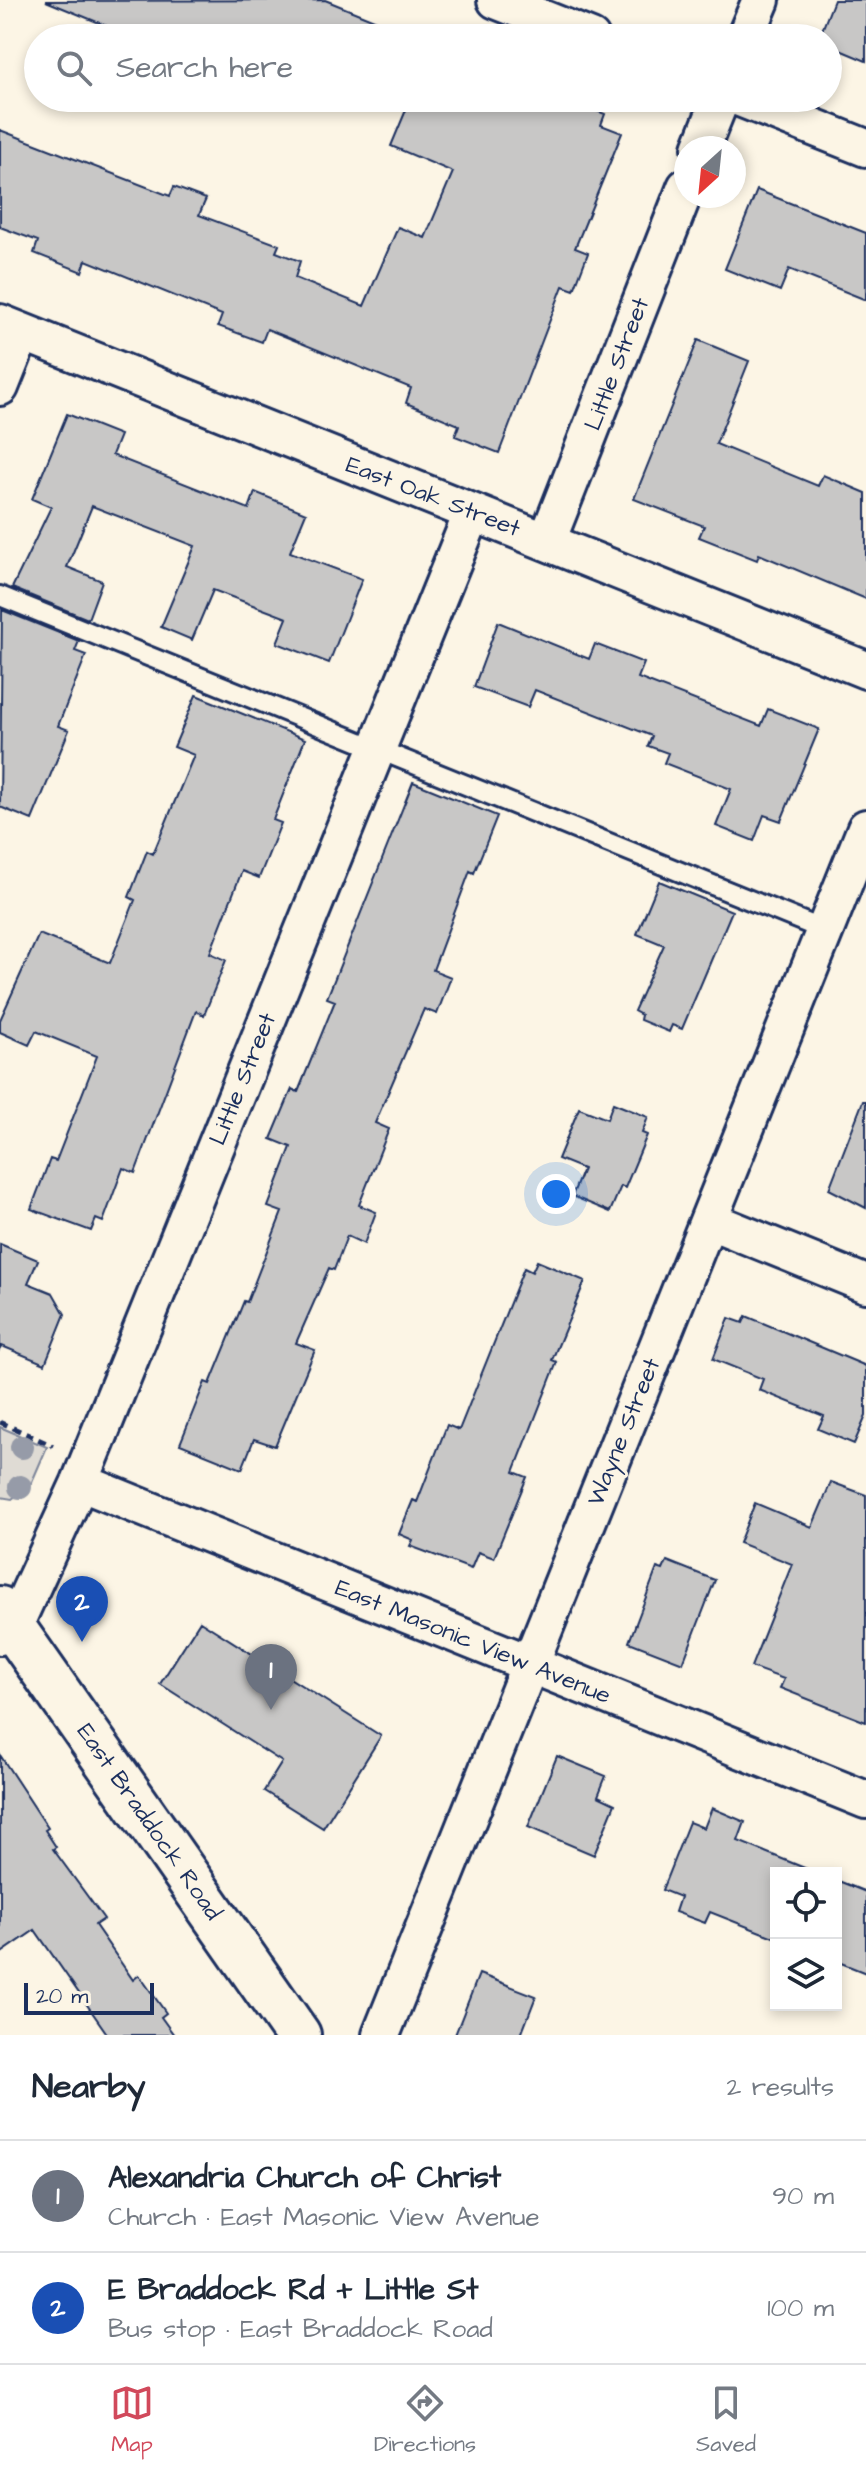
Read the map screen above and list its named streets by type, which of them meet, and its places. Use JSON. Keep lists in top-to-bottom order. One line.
{"streets":{"main road":["East Braddock Road"],"street":["Little Street","East Oak Street","Wayne Street","East Masonic View Avenue"]},"crossings":[["Little Street","East Oak Street"],["Little Street","East Masonic View Avenue"],["Little Street","East Braddock Road"],["Wayne Street","East Masonic View Avenue"]],"scale_bar":"20 m","north":"bottom left","page":{"search":"Search here","pins":["2","1"],"scale":"20 m","heading":["Nearby","2 results"],"list":[{"mark":"1","name":"Alexandria Church of Christ","note":"Church · East Masonic View Avenue","value":"90 m"},{"mark":"2","name":"E Braddock Rd + Little St","note":"Bus stop · East Braddock Road","value":"100 m"}],"nav":["Map","Directions","Saved"]}}
